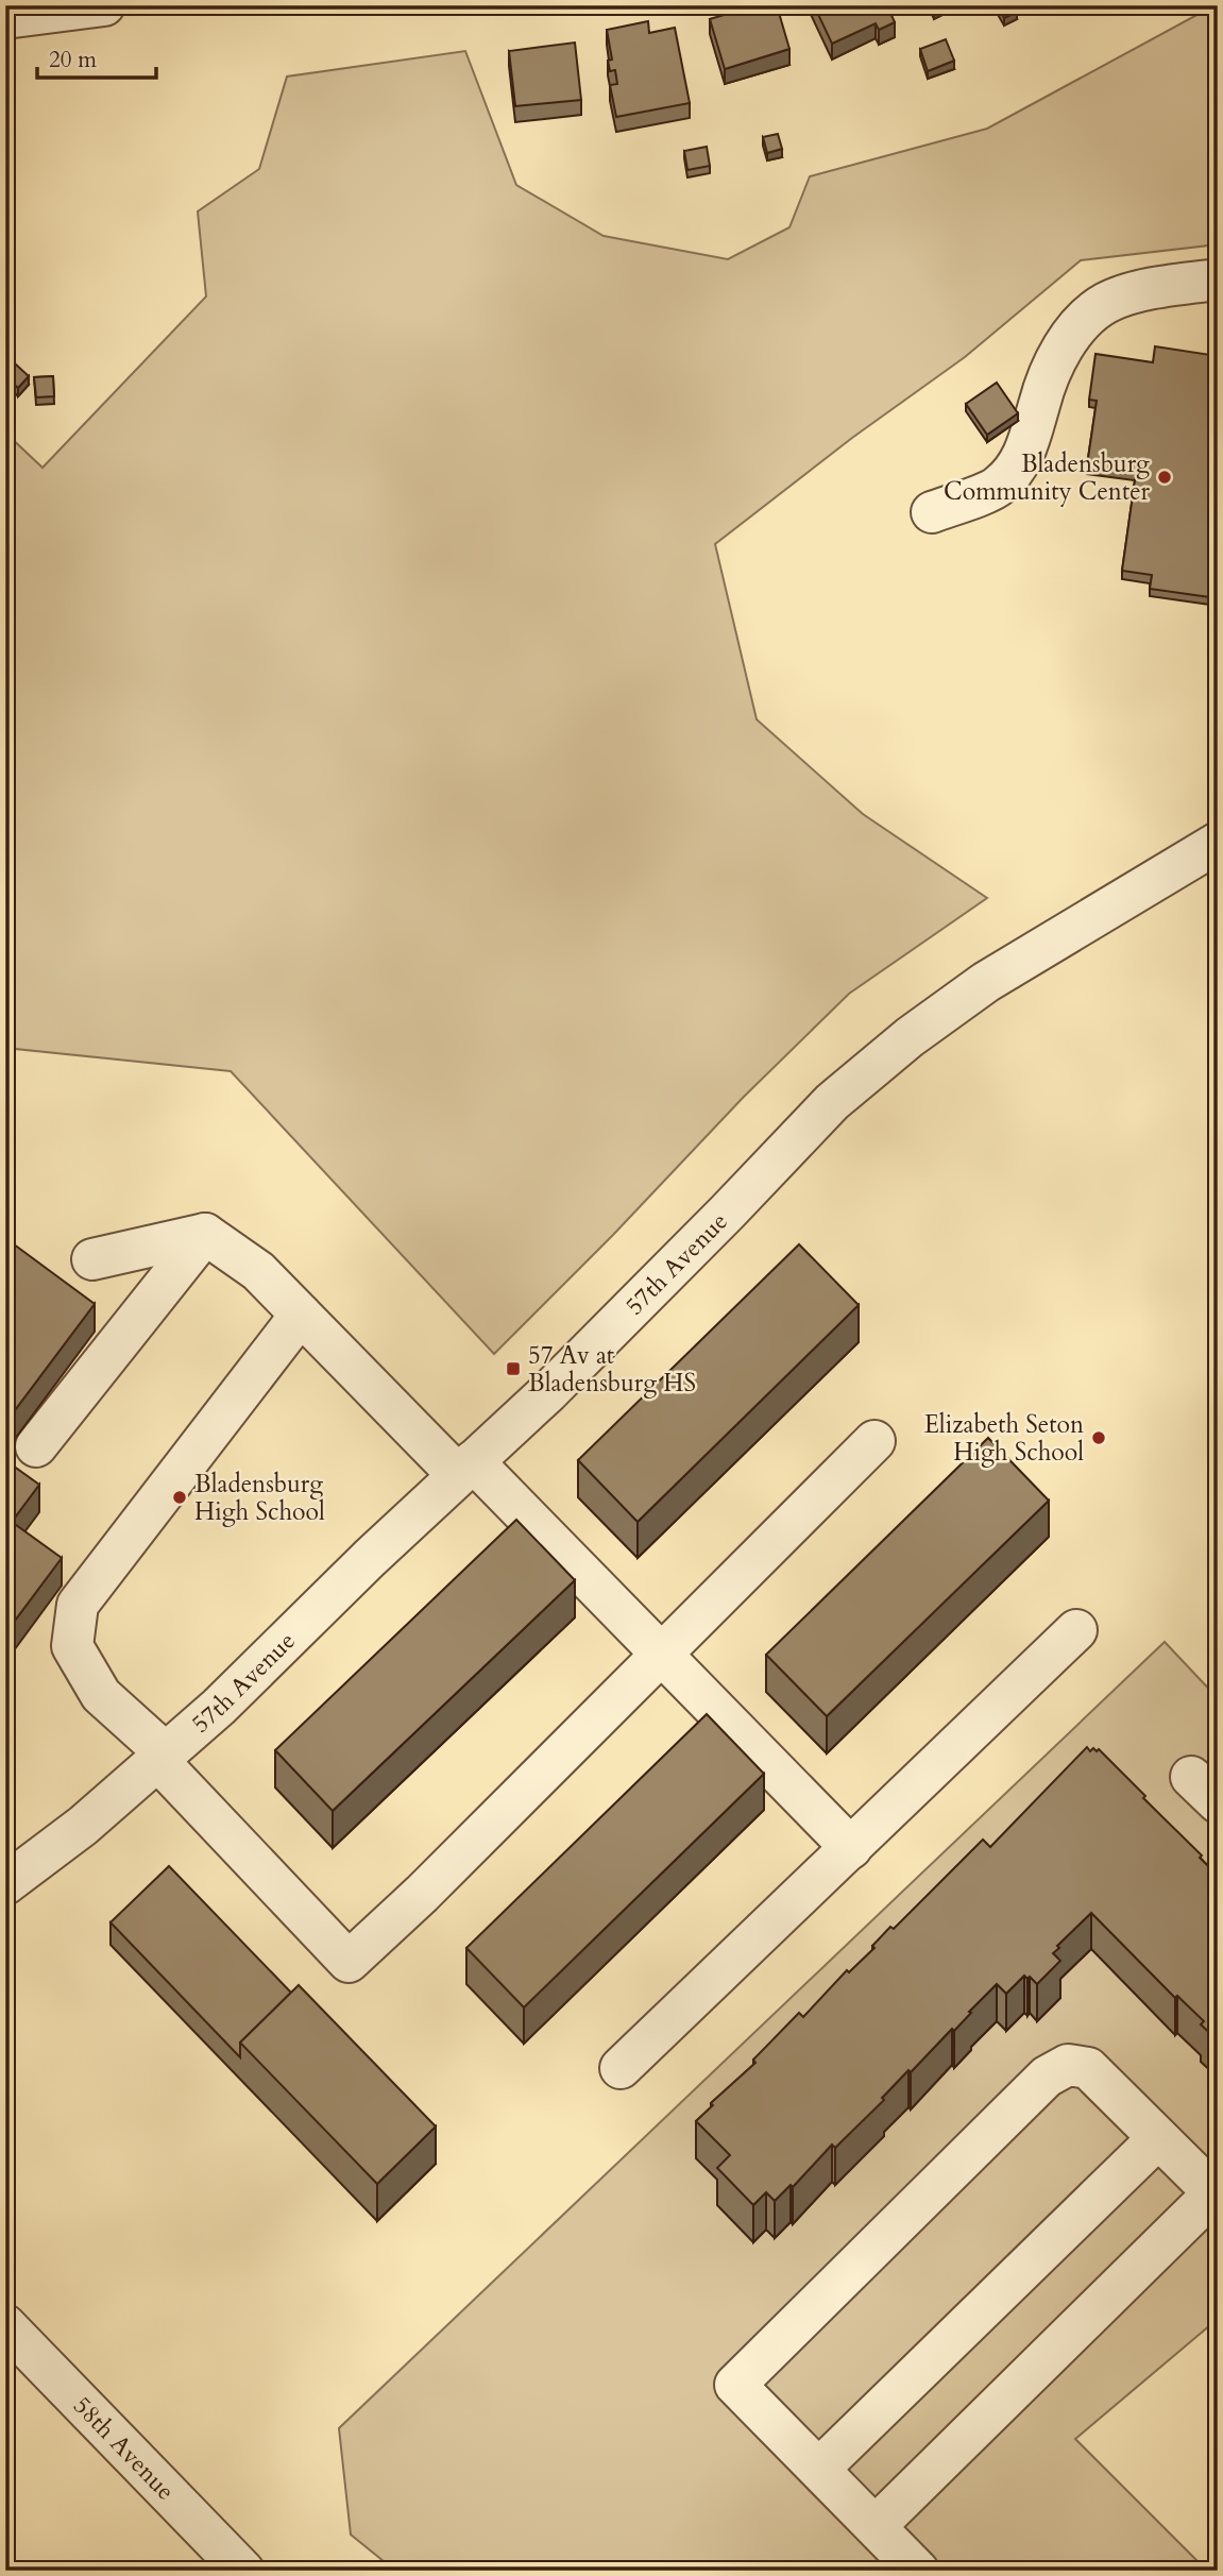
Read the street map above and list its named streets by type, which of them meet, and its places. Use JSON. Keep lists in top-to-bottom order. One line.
{"streets":{"street":["57th Avenue","58th Avenue"]},"places":{"other":["Bladensburg Community Center","Elizabeth Seton High School","Bladensburg High School"],"transit":["57 Av at Bladensburg HS"]},"scale_bar":"20 m"}
